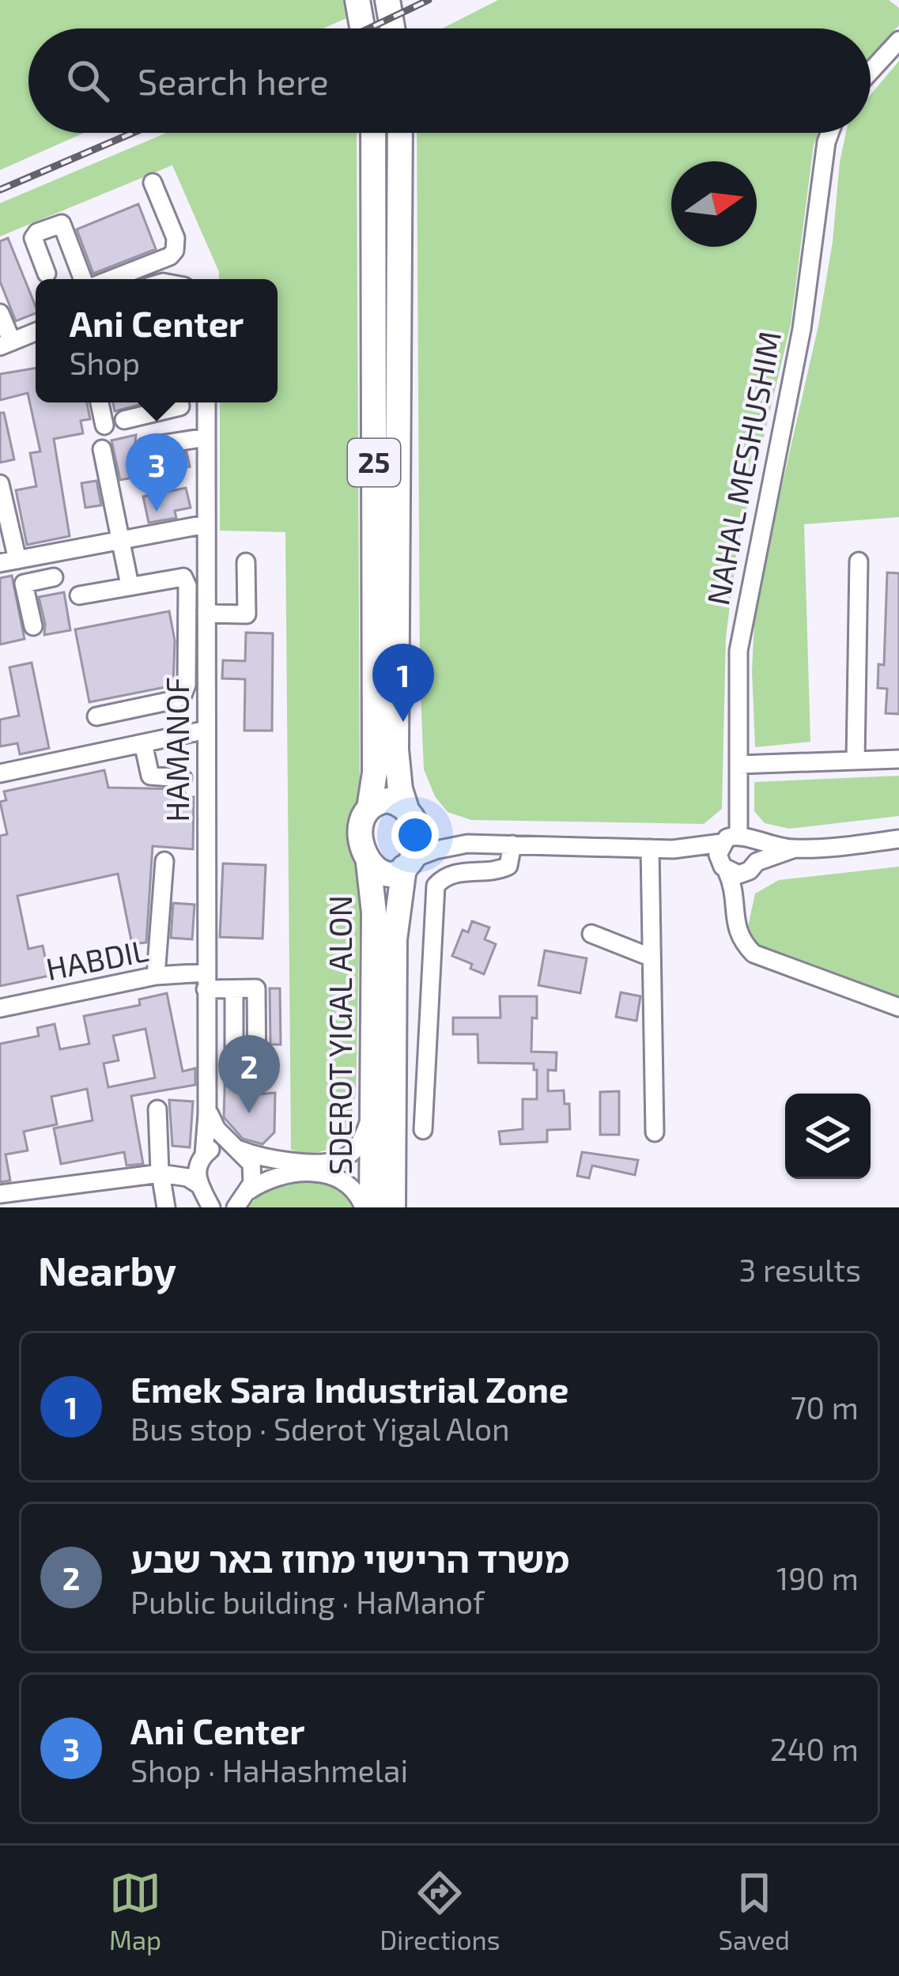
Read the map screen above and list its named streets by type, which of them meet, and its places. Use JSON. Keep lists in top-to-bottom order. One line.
{"streets":{"highway":["25","SDEROT YIGAL ALON"],"street":["NAHAL MESHUSHIM","HAMANOF","HABDIL"]},"crossings":[["HAMANOF","HABDIL"]],"north":"right","page":{"search":"Search here","popup":["Ani Center","Shop"],"pins":["3","1","2"],"heading":["Nearby","3 results"],"list":[{"mark":"1","name":"Emek Sara Industrial Zone","note":"Bus stop · Sderot Yigal Alon","value":"70 m"},{"mark":"2","name":"משרד הרישוי מחוז באר שבע","note":"Public building · HaManof","value":"190 m"},{"mark":"3","name":"Ani Center","note":"Shop · HaHashmelai","value":"240 m"}],"nav":["Map","Directions","Saved"]}}
